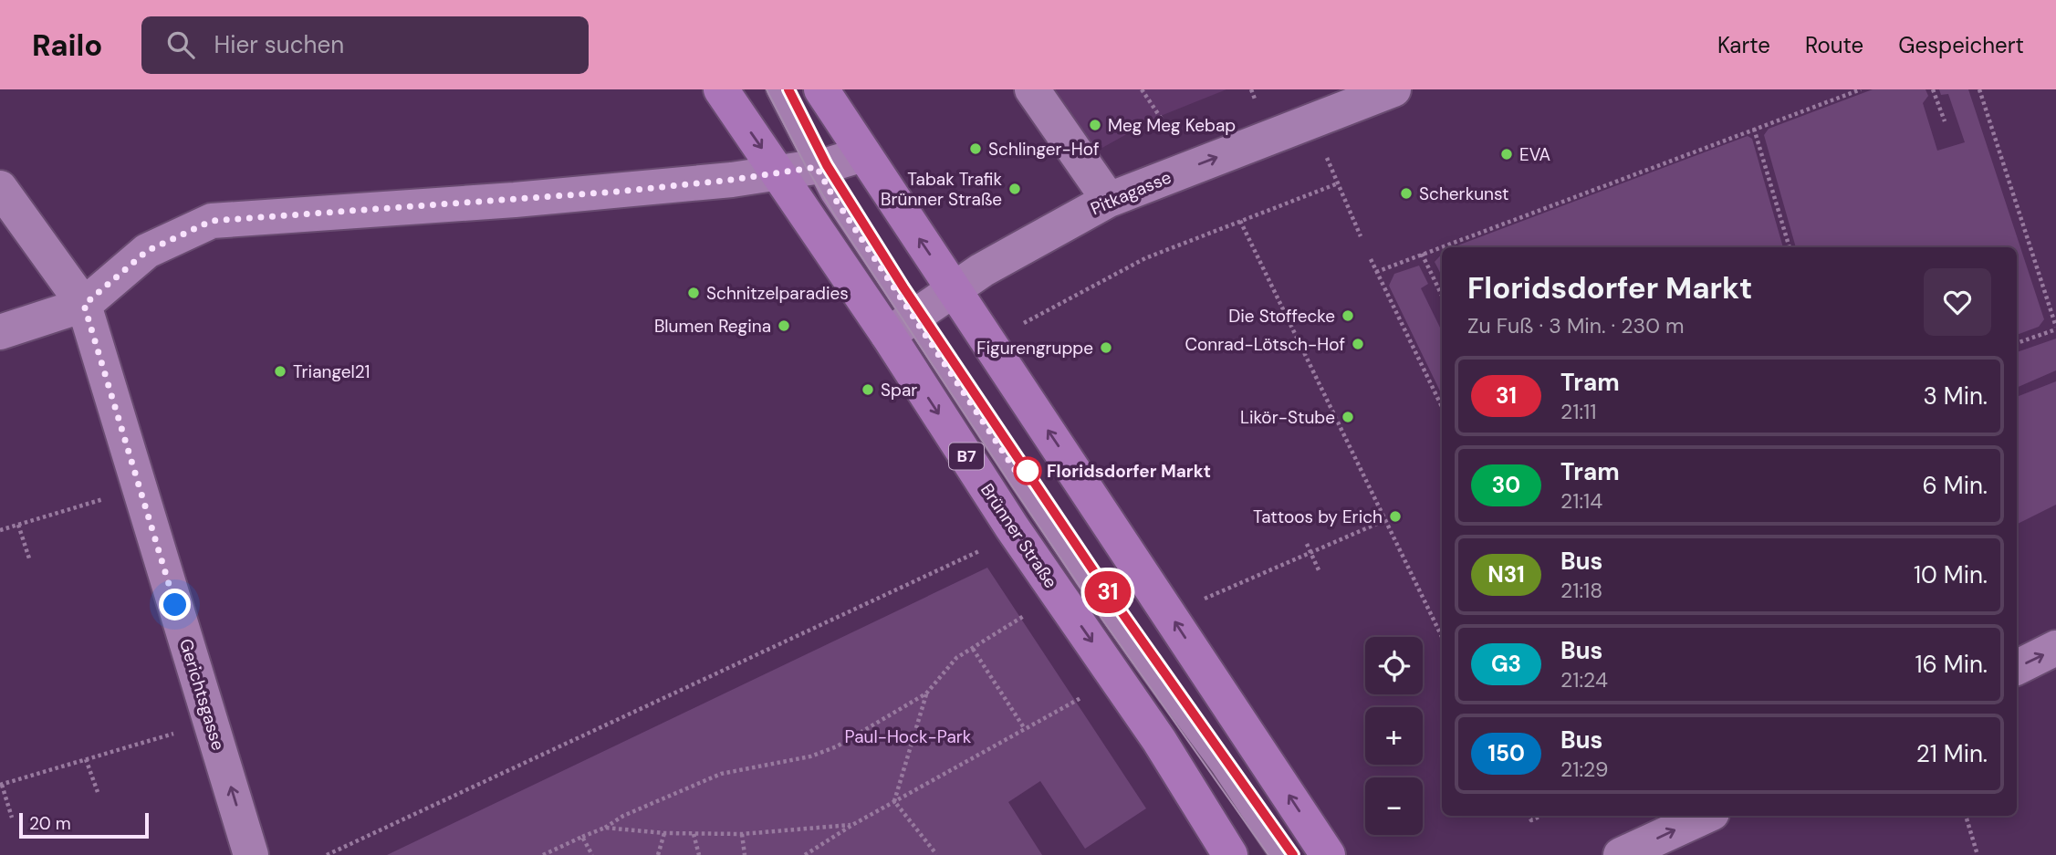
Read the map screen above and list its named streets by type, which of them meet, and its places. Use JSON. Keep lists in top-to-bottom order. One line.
{"streets":{"main road":["B7","Brünner Straße"],"street":["Pitkagasse","Gerichtsgasse"]},"crossings":[["Pitkagasse","Brünner Straße"]],"parks":["Paul-Hock-Park"],"places":["Meg Meg Kebap","Schlinger-Hof","EVA","Tabak Trafik Brünner Straße","Scherkunst","Schnitzelparadies","Die Stoffecke","Blumen Regina","Conrad-Lötsch-Hof","Figurengruppe","Triangel21","Spar","Likör-Stube","Floridsdorfer Markt","Tattoos by Erich"],"lines":["tram line 31"],"scale_bar":"20 m","page":{"header":"Railo","search":"Hier suchen","nav":["Karte","Route","Gespeichert"],"on_map":"31","heading":["Floridsdorfer Markt","Zu Fuß · 3 Min. · 230 m"],"list":[{"mark":"31","name":"Tram","note":"21:11","value":"3 Min."},{"mark":"30","name":"Tram","note":"21:14","value":"6 Min."},{"mark":"N31","name":"Bus","note":"21:18","value":"10 Min."},{"mark":"G3","name":"Bus","note":"21:24","value":"16 Min."},{"mark":"150","name":"Bus","note":"21:29","value":"21 Min."}],"map_buttons":["+","−"],"scale":"20 m"}}
